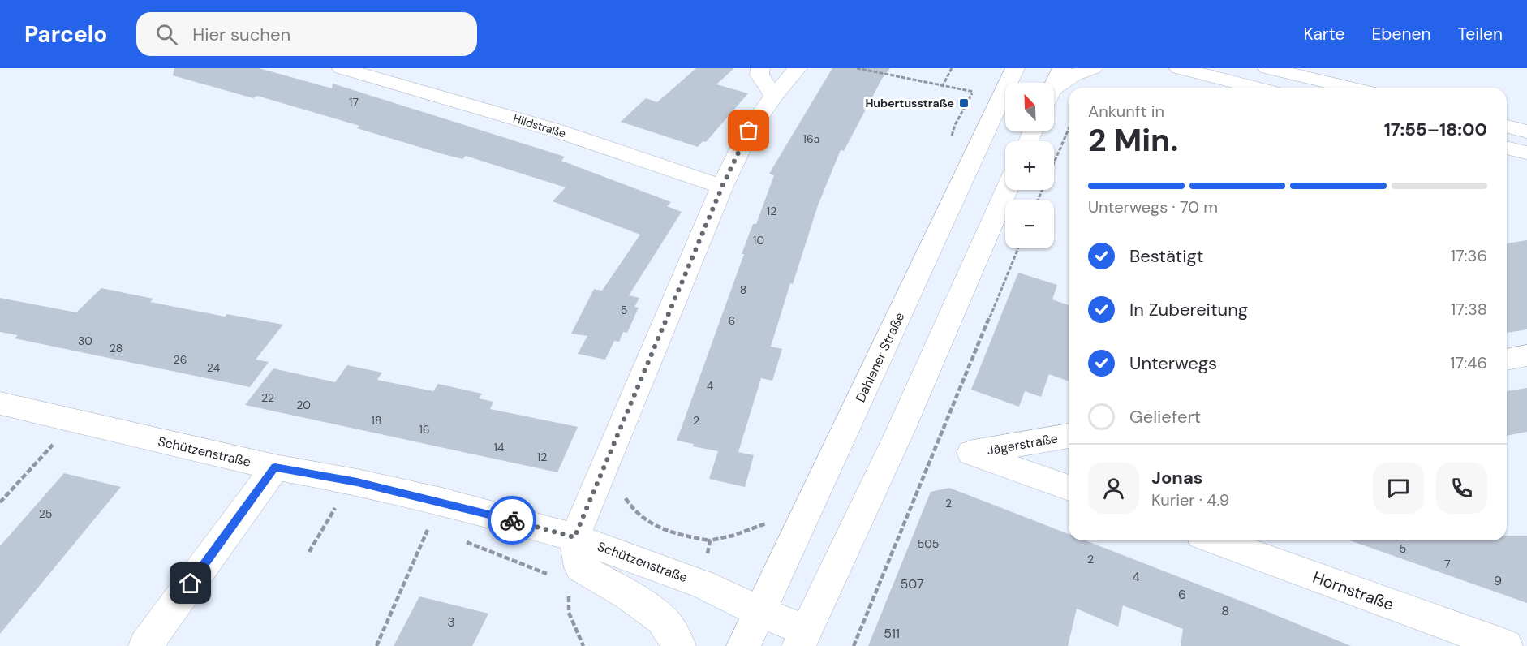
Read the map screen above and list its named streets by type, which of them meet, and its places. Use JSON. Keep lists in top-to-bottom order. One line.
{"streets":{"street":["Hildstraße","Dahlener Straße","Jägerstraße","Schützenstraße","Hornstraße"]},"crossings":[["Dahlener Straße","Schützenstraße"]],"places":{"transit":["Hubertusstraße"]},"house_numbers":["17","16a","12","10","8","5","6","30","28","26","24","4","22","20","18","2","16","14","12","2","25","505","5","2","7","4","9","507","6","8","3","511"],"north":"top left","page":{"header":"Parcelo","search":"Hier suchen","nav":["Karte","Ebenen","Teilen"],"map_buttons":["+","−"],"heading":["2 Min.","Ankunft in","17:55–18:00"],"panel":["Jonas","Kurier · 4.9"],"bar":"Unterwegs · 70 m","list":[["Bestätigt","17:36"],["In Zubereitung","17:38"],["Unterwegs","17:46"],"Geliefert"]}}
